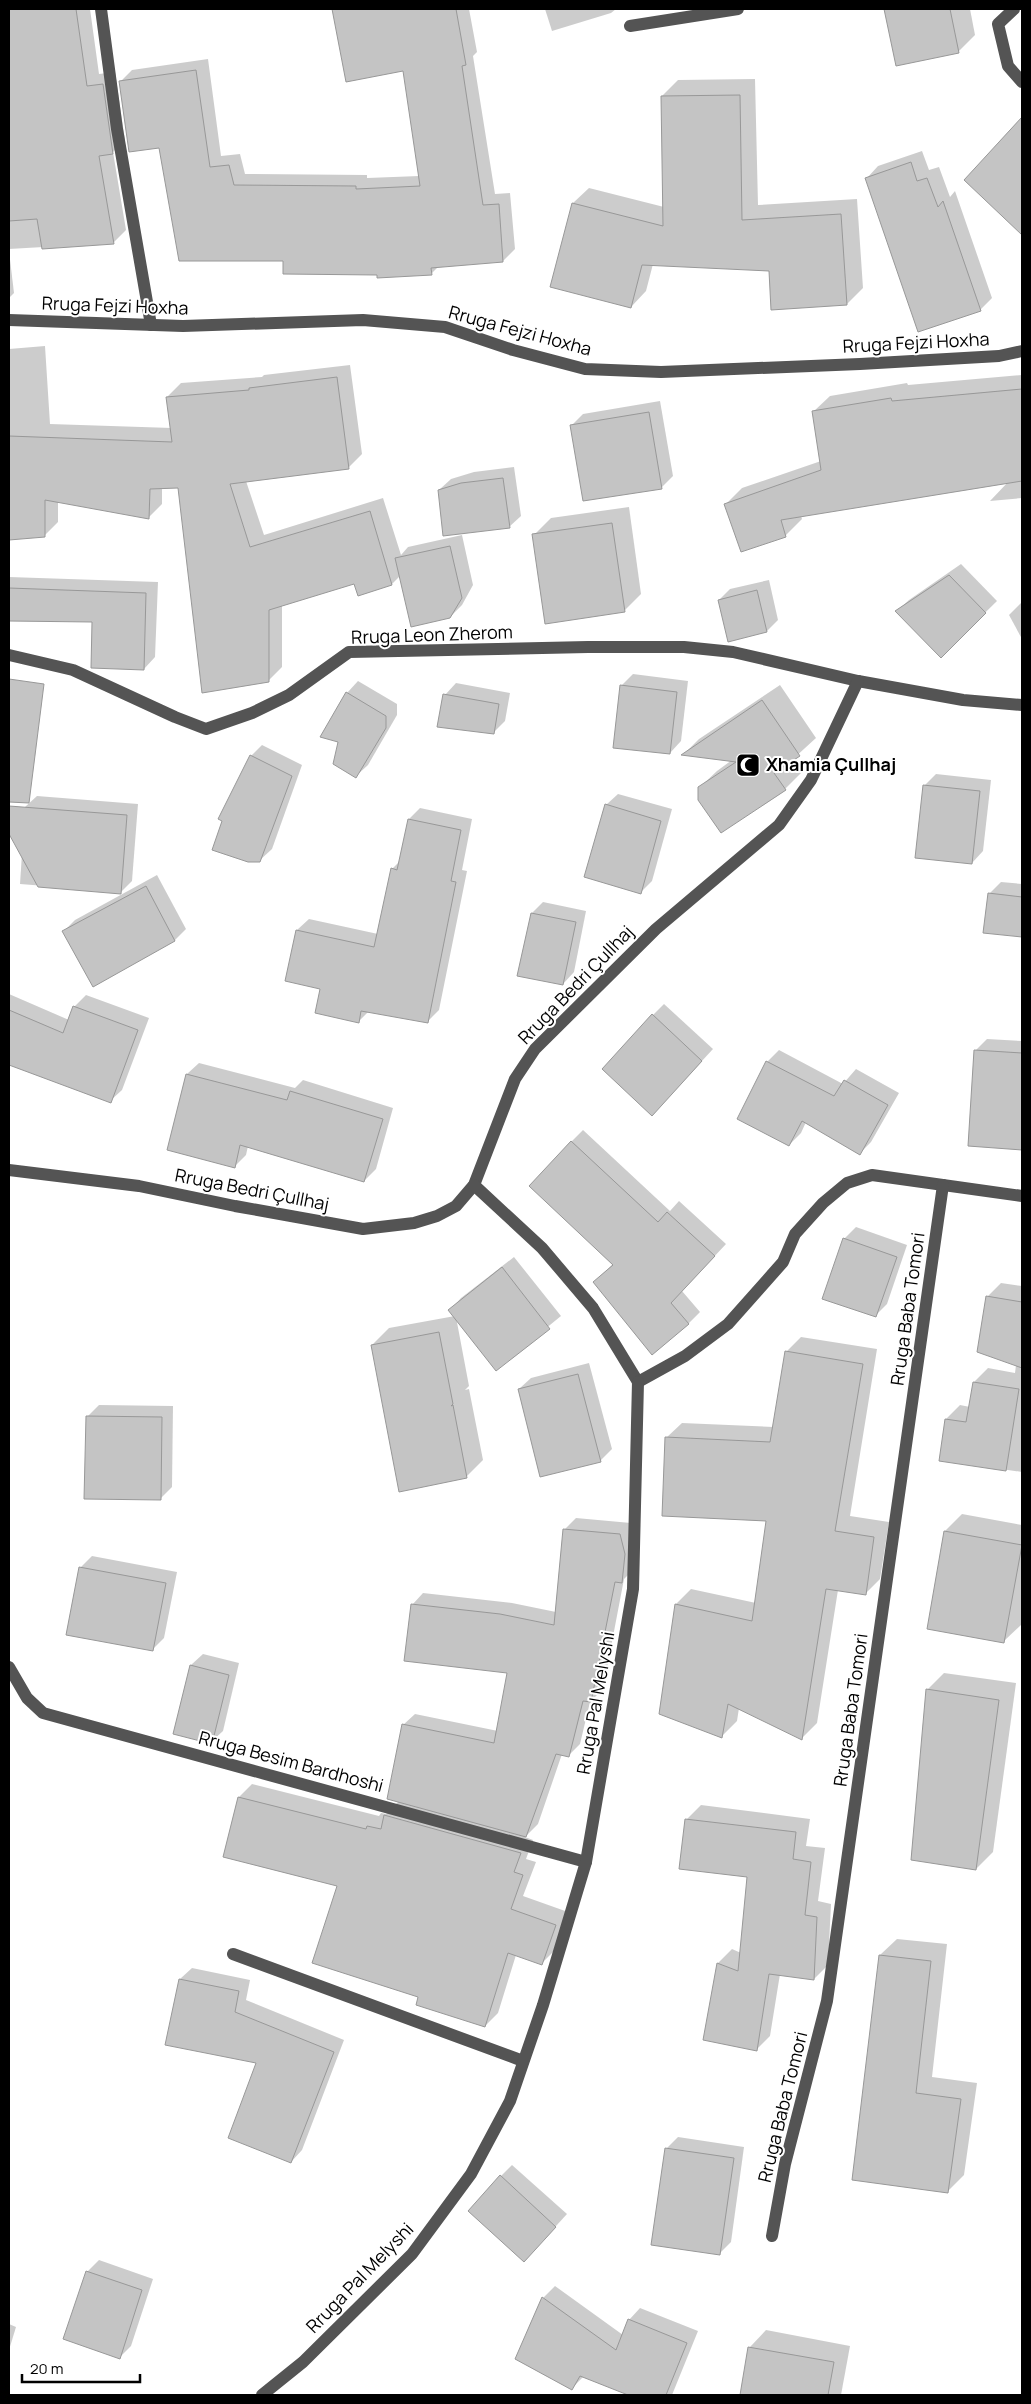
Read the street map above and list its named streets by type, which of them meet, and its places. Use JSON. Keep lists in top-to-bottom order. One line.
{"streets":{"street":["Rruga Fejzi Hoxha","Rruga Leon Zherom","Rruga Bedri Çullhaj","Rruga Baba Tomori","Rruga Pal Melyshi","Rruga Besim Bardhoshi"]},"crossings":[["Rruga Leon Zherom","Rruga Bedri Çullhaj"],["Rruga Pal Melyshi","Rruga Besim Bardhoshi"]],"places":{"mosque":["Xhamia Çullhaj"]},"scale_bar":"20 m"}
